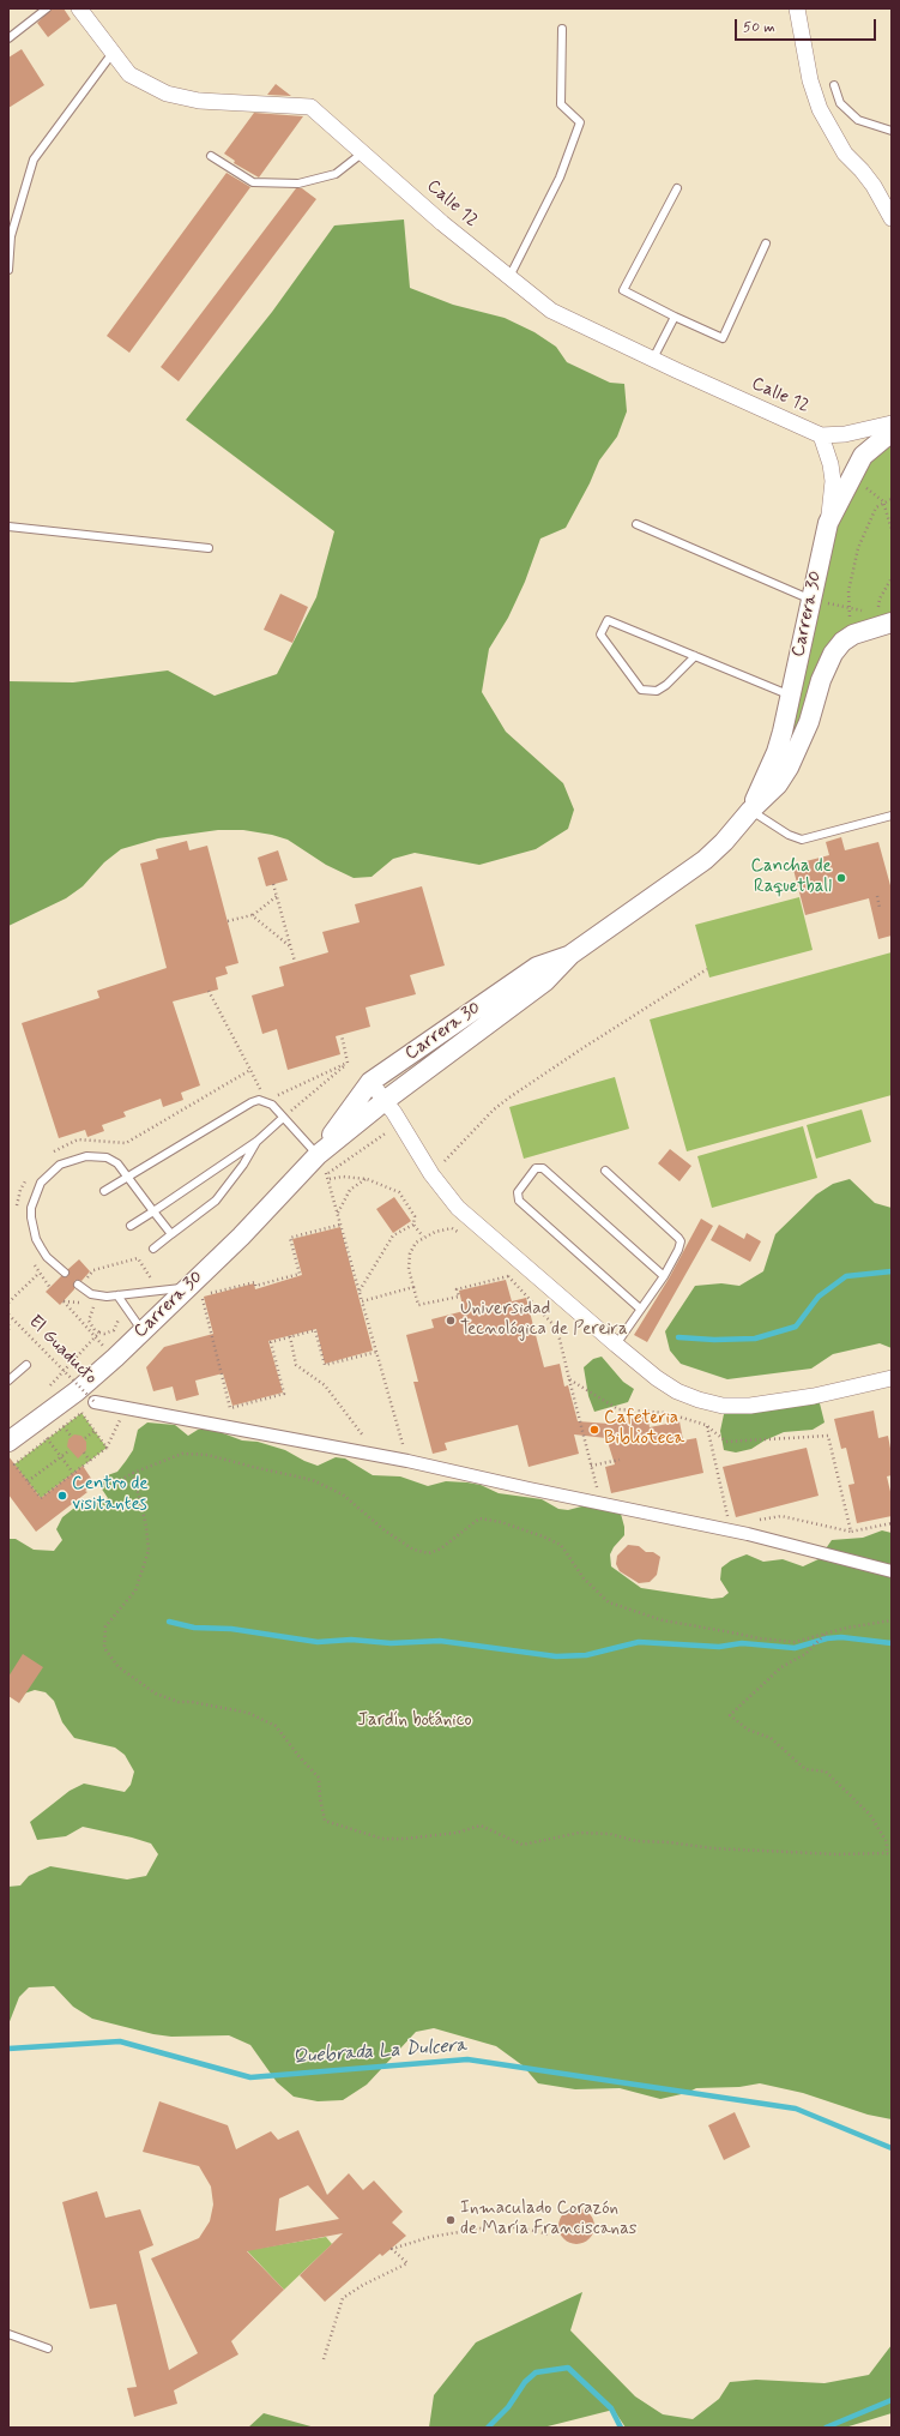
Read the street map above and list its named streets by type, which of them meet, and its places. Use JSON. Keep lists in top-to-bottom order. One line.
{"streets":{"street":["Calle 12","Carrera 30"],"path":["El Guaducto"]},"crossings":[["Calle 12","Carrera 30"]],"water":["Quebrada La Dulcera"],"parks":["Jardín botánico"],"places":["Cancha de Raquetball","Universidad Tecnológica de Pereira","Cafeteria Biblioteca","Centro de visitantes","Inmaculado Corazón de María Franciscanas"],"scale_bar":"50 m"}
